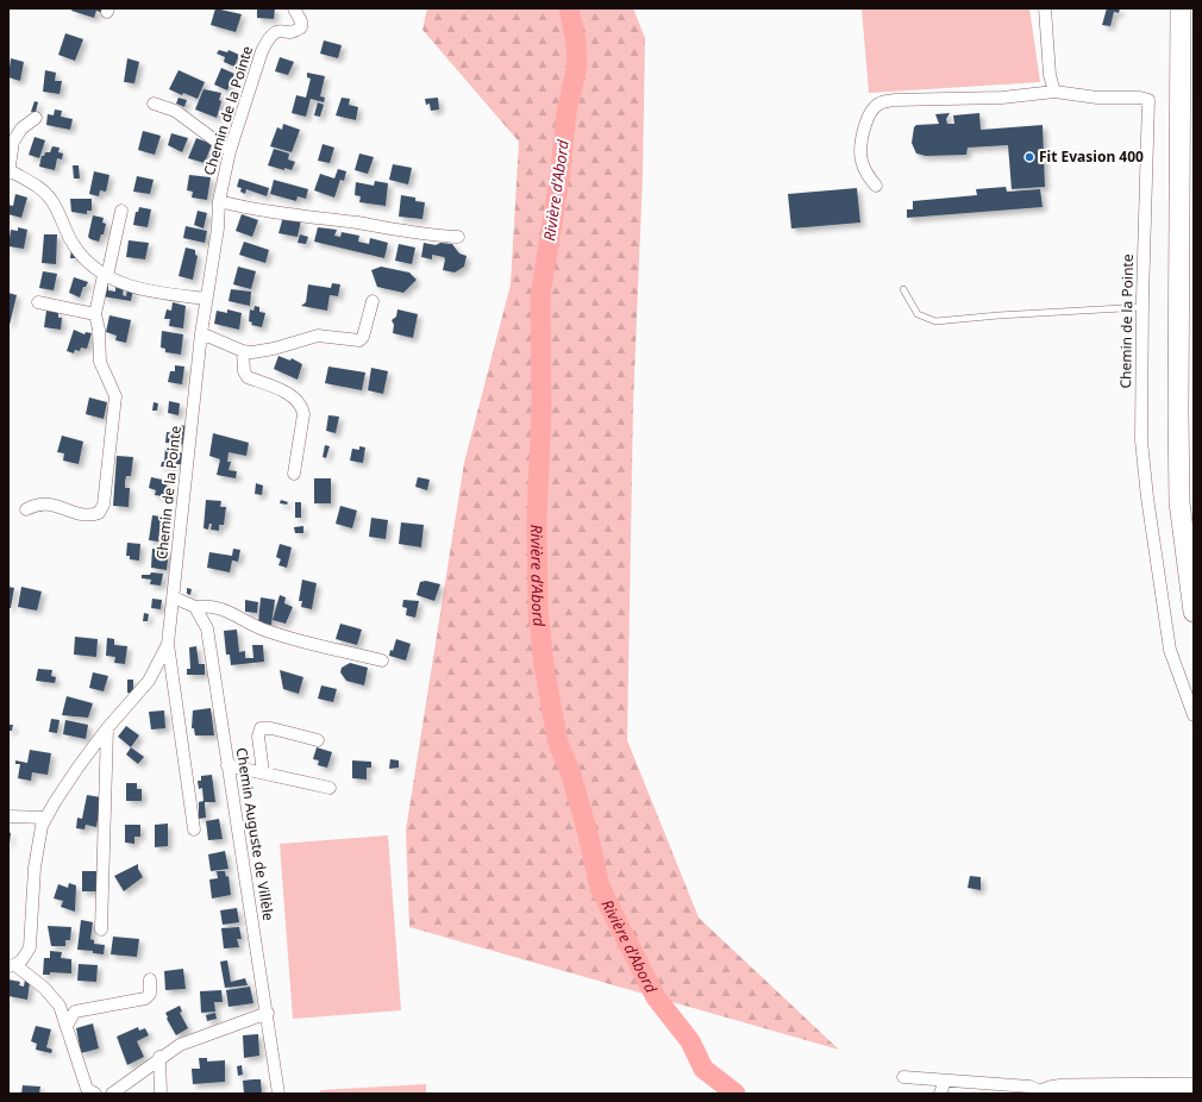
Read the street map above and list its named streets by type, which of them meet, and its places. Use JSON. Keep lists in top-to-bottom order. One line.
{"streets":{"street":["Chemin de la Pointe","Chemin Auguste de Villèle"]},"water":["Rivière d'Abord"],"places":["Fit Evasion 400"]}
